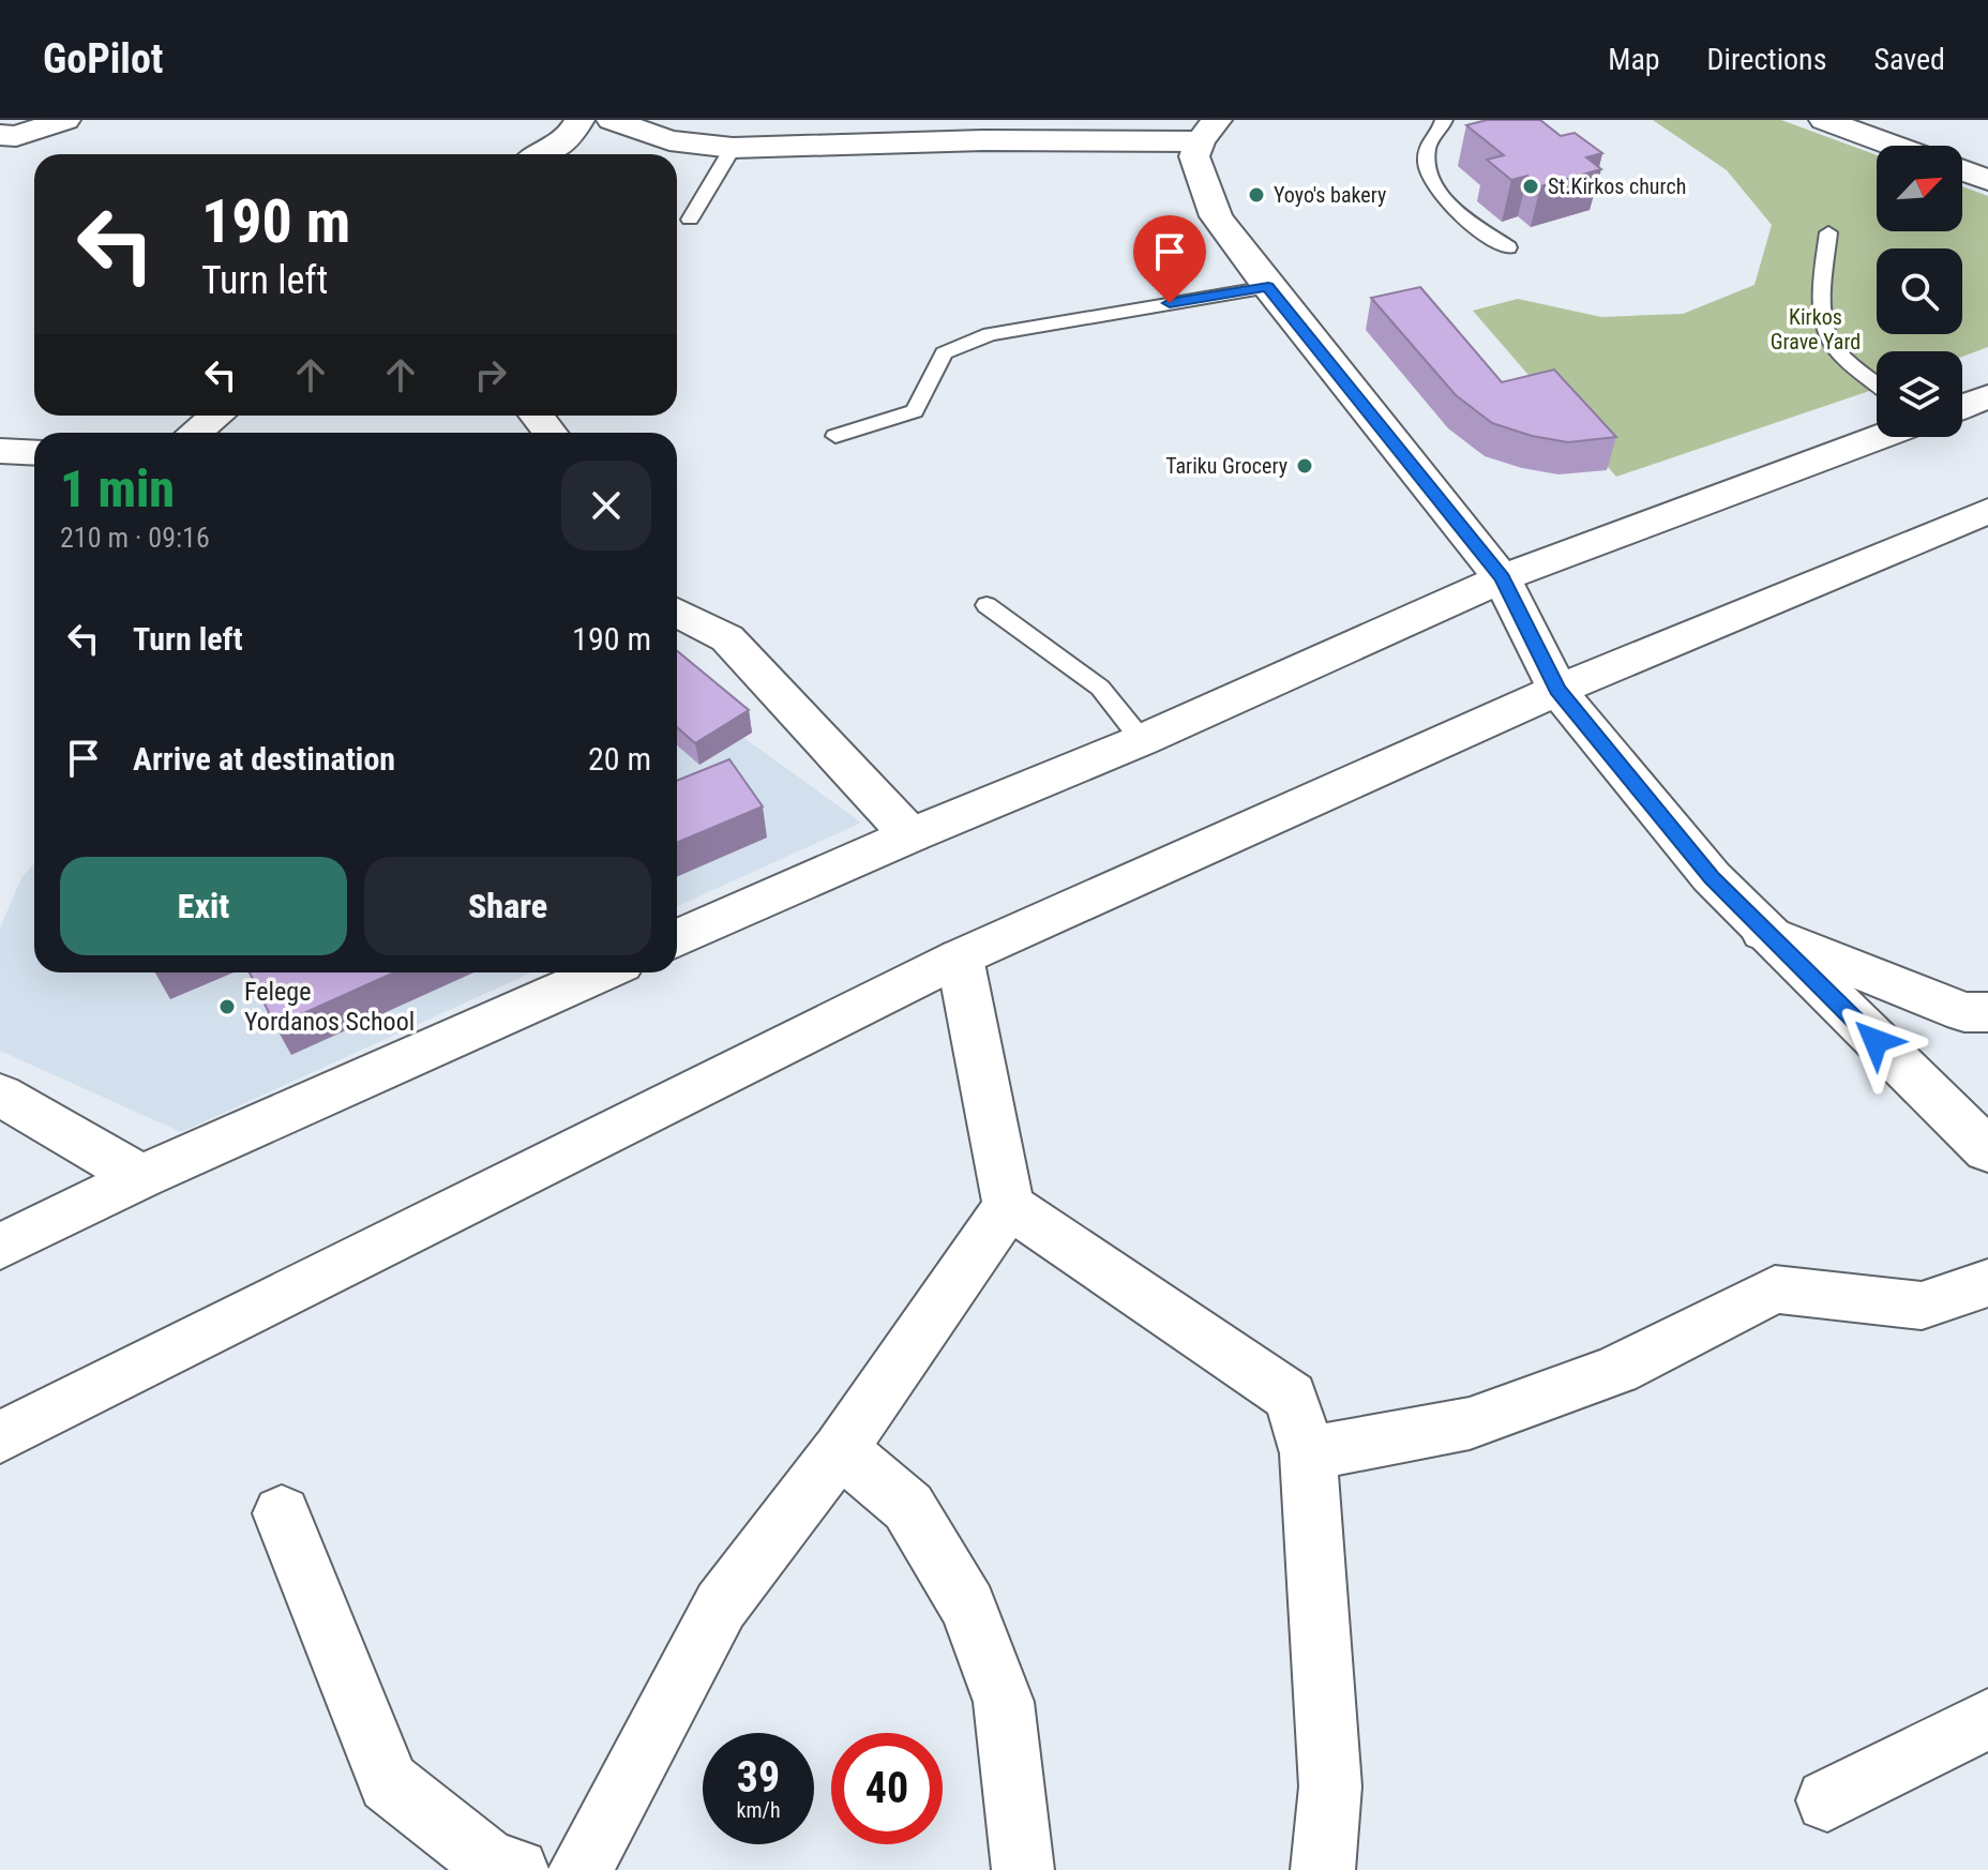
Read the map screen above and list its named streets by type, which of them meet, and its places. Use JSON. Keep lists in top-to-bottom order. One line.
{"parks":["Kirkos Grave Yard"],"places":["St.Kirkos church","Yoyo's bakery","Tariku Grocery","Felege Yordanos School"],"north":"top right","page":{"header":"GoPilot","nav":["Map","Directions","Saved"],"turn":["190 m","Turn left"],"heading":["1 min","210 m · 09:16"],"list":[{"name":"Turn left","value":"190 m"},{"name":"Arrive at destination","value":"20 m"}],"buttons":["Exit","Share"],"speed":"39 km/h","limit":"40"}}
